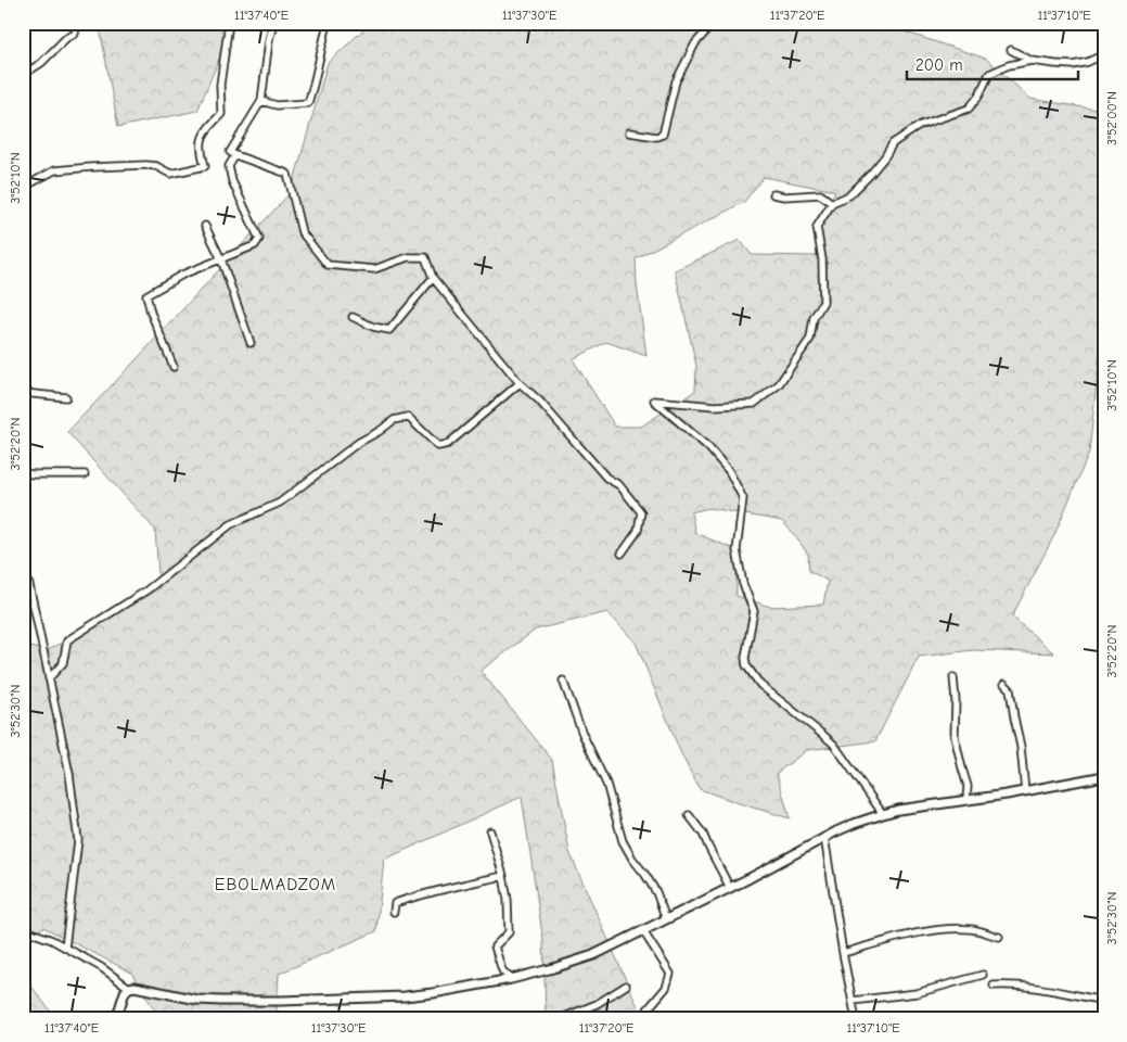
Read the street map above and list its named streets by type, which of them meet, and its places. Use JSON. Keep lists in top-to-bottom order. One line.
{"districts":["EBOLMADZOM"],"scale_bar":"200 m","coordinates":["11°37'40\"E","11°37'30\"E","11°37'20\"E","11°37'10\"E","3°52'00\"N","3°52'10\"N","3°52'20\"N","3°52'30\"N"]}
